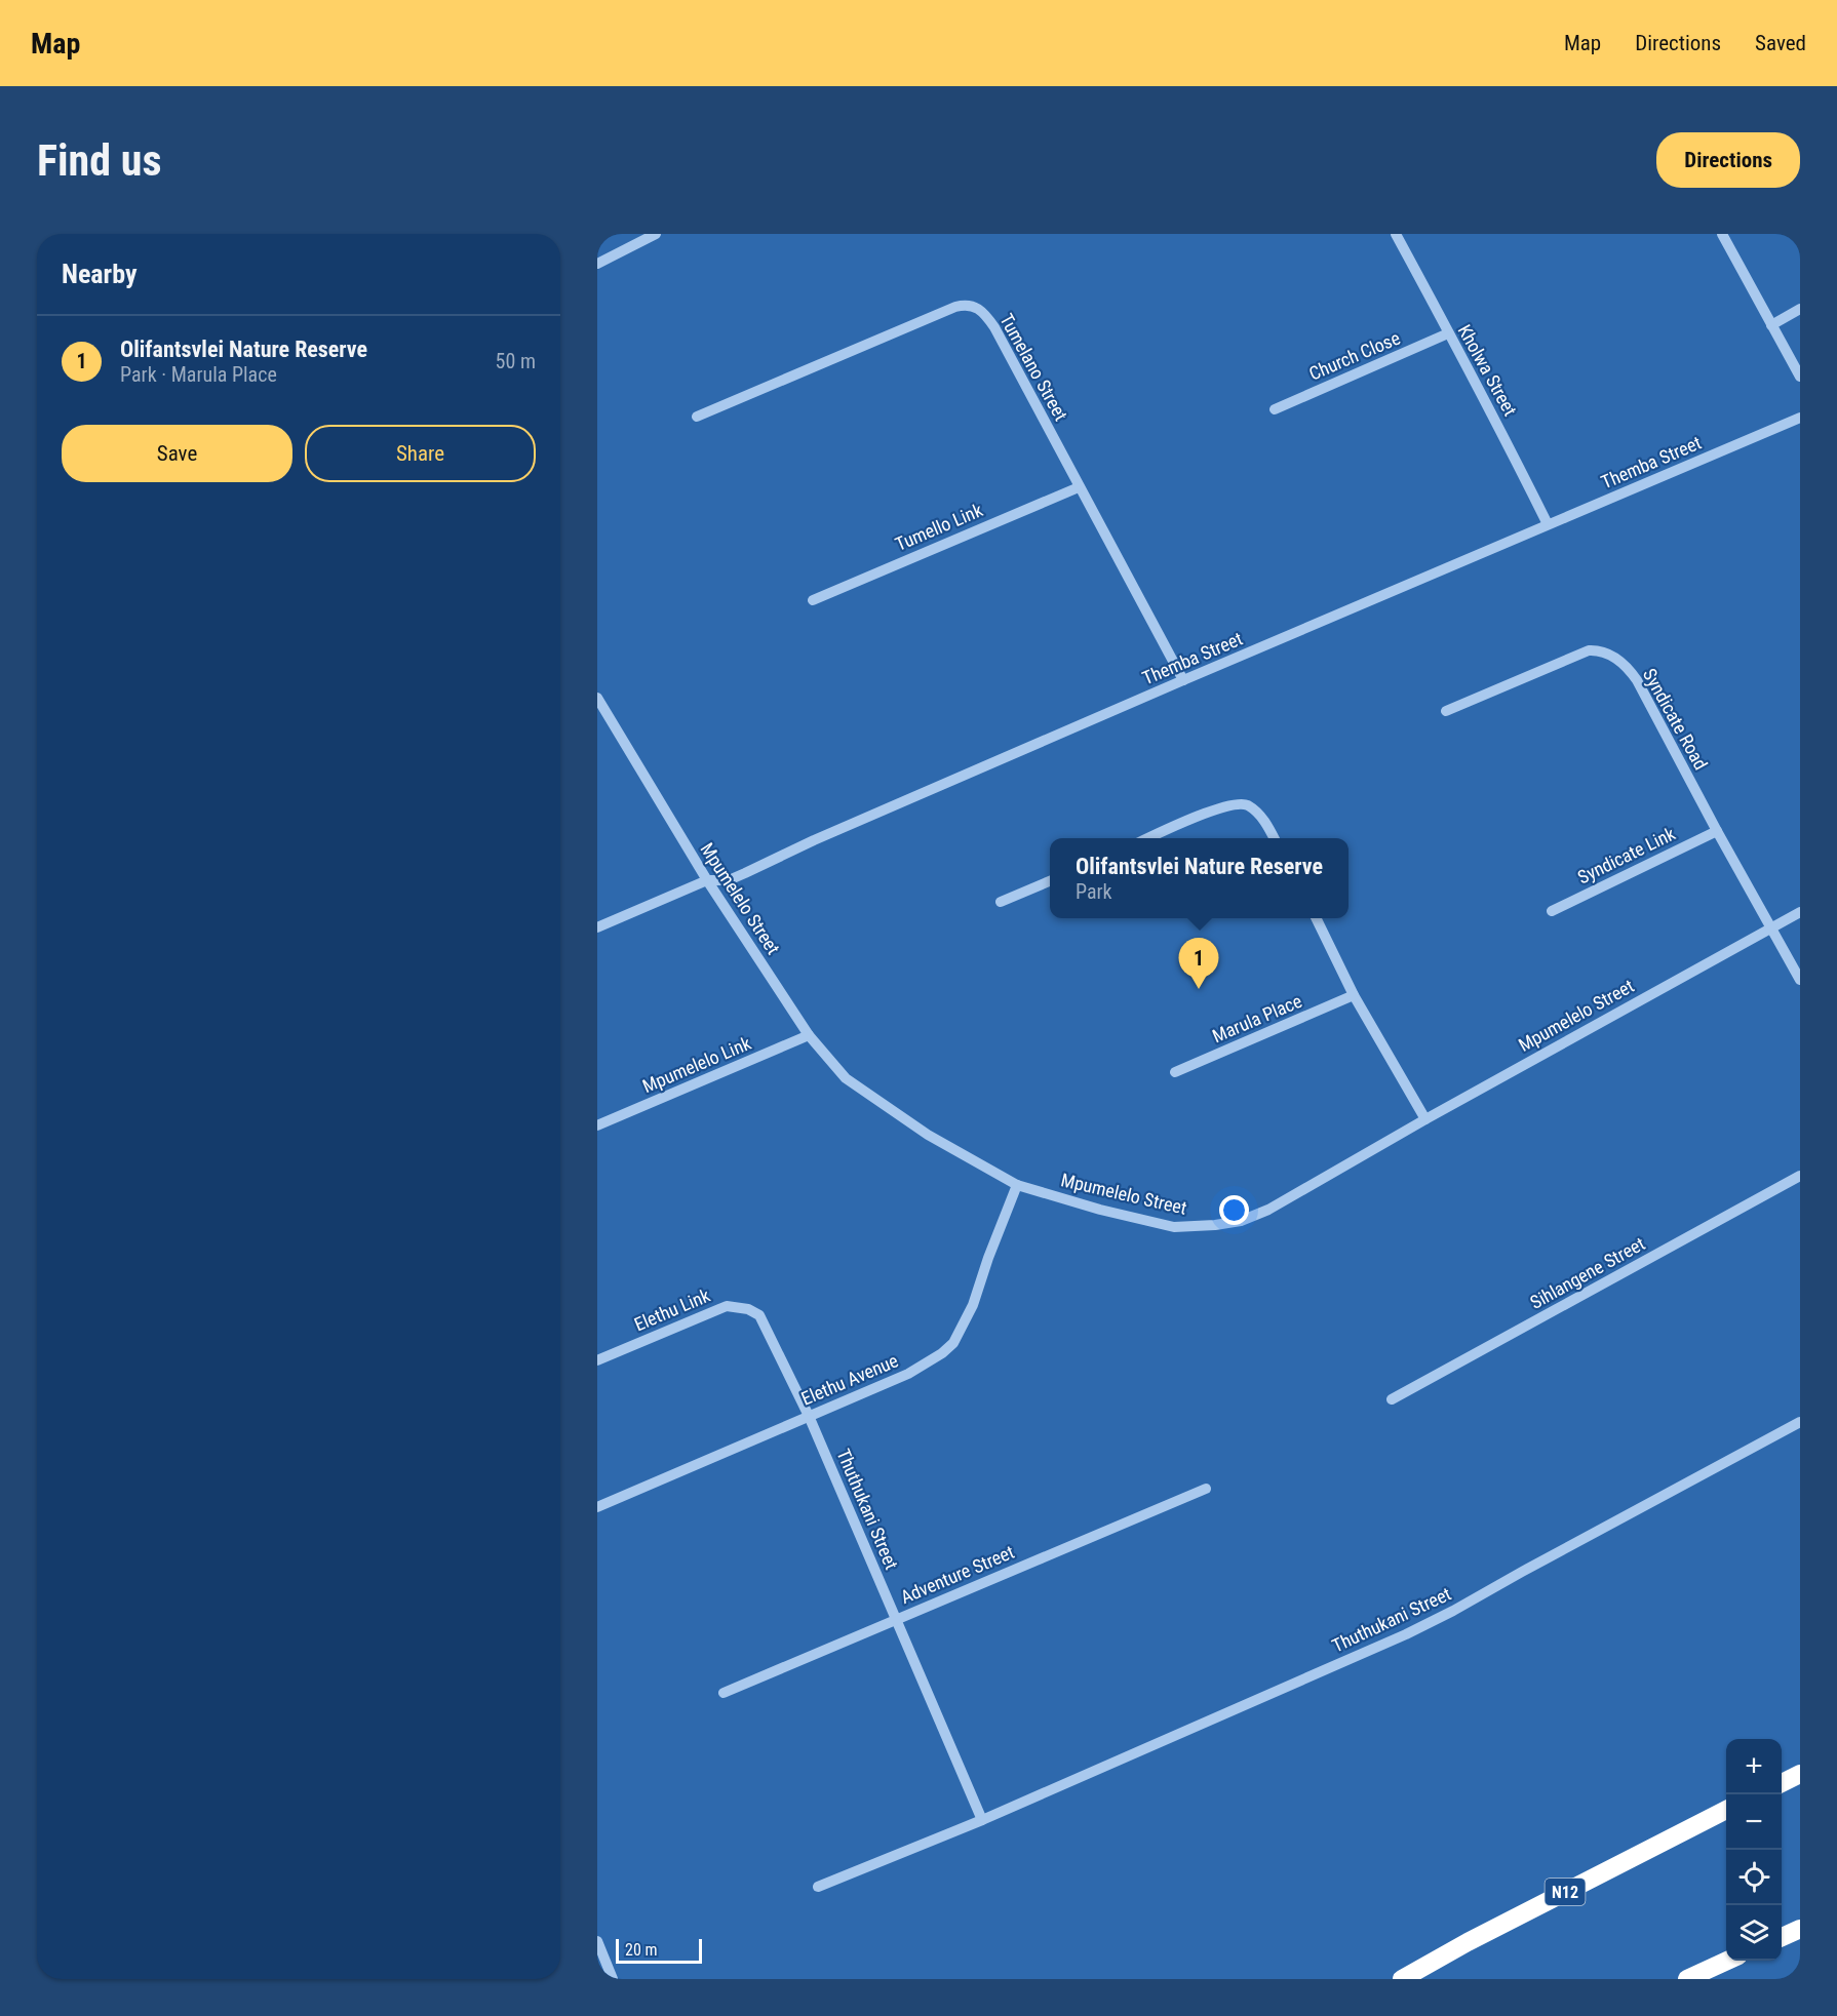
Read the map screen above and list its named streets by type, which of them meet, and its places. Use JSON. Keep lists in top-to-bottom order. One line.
{"streets":{"highway":["N12"],"street":["Church Close","Tumelano Street","Kholwa Street","Themba Street","Tumello Link","Syndicate Road","Syndicate Link","Mpumelelo Street","Marula Place","Mpumelelo Link","Sihlangene Street","Elethu Link","Elethu Avenue","Thuthukani Street","Adventure Street"]},"crossings":[["Church Close","Kholwa Street"],["Tumelano Street","Themba Street"],["Tumelano Street","Tumello Link"],["Kholwa Street","Themba Street"],["Themba Street","Mpumelelo Street"],["Syndicate Road","Syndicate Link"],["Syndicate Road","Mpumelelo Street"],["Mpumelelo Street","Mpumelelo Link"],["Mpumelelo Street","Elethu Avenue"],["Elethu Link","Elethu Avenue"],["Elethu Link","Thuthukani Street"],["Elethu Avenue","Thuthukani Street"],["Thuthukani Street","Adventure Street"]],"scale_bar":"20 m","page":{"header":"Map","nav":["Map","Directions","Saved"],"buttons":["Directions",["Save","Share"]],"title":"Find us","heading":"Nearby","list":[{"mark":"1","name":"Olifantsvlei Nature Reserve","note":"Park · Marula Place","value":"50 m"}],"popup":["Olifantsvlei Nature Reserve","Park"],"pins":"1","map_buttons":["+","−"],"scale":"20 m"}}
